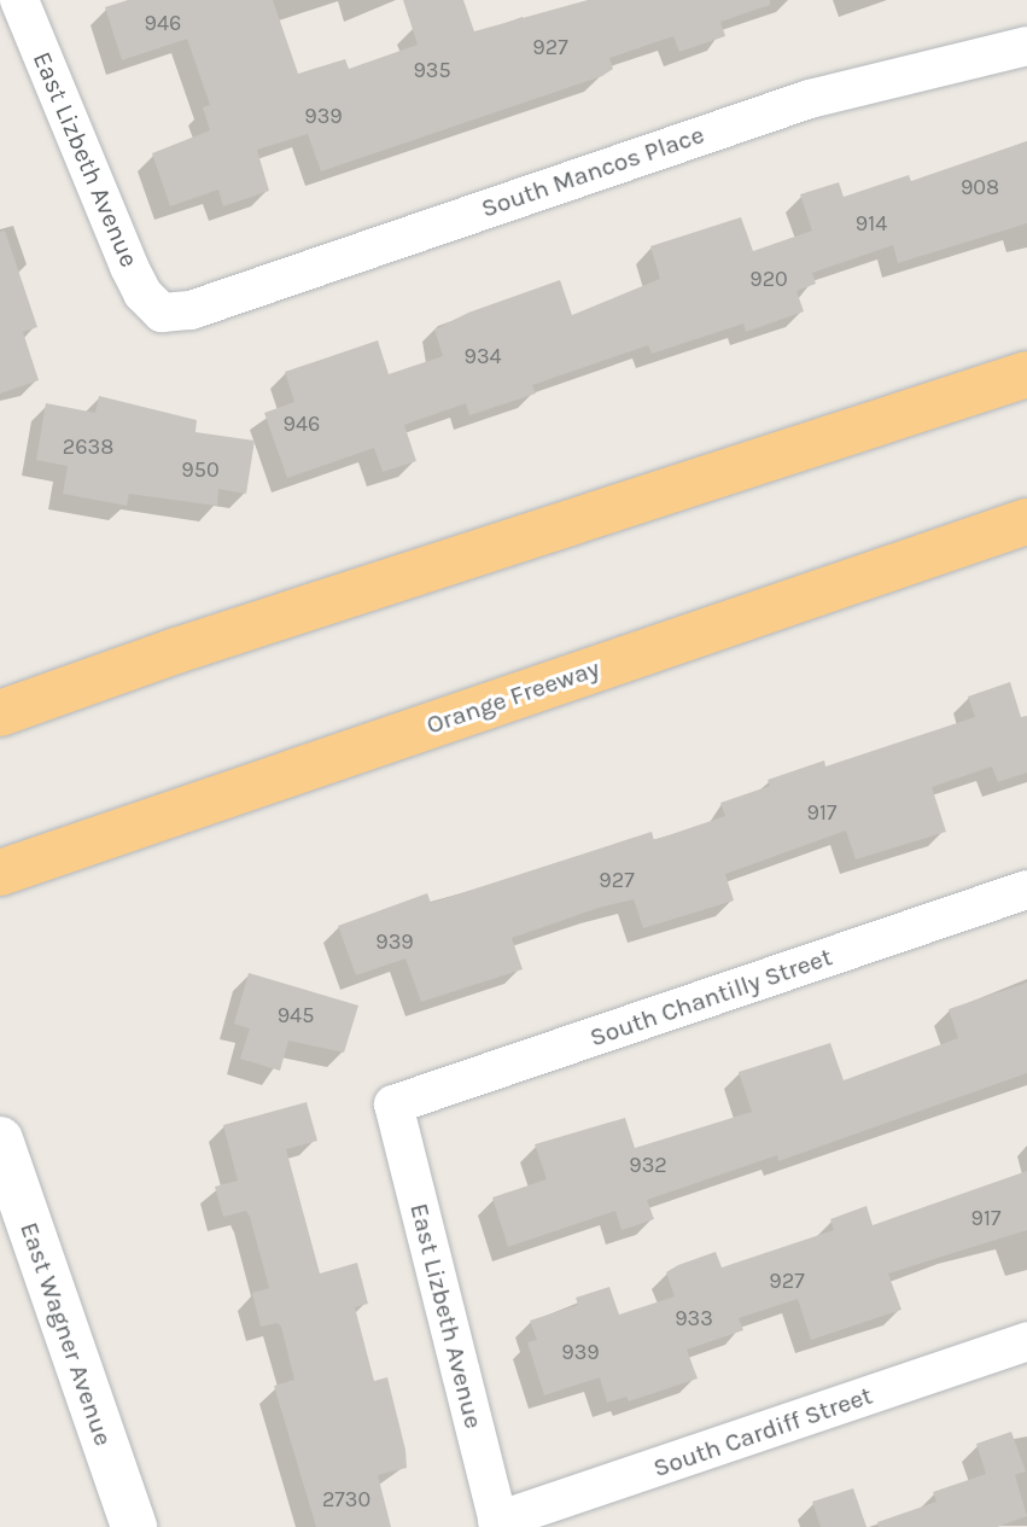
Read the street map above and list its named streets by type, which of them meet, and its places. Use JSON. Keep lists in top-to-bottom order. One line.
{"streets":{"highway":["Orange Freeway"],"street":["East Lizbeth Avenue","South Mancos Place","South Chantilly Street","East Wagner Avenue","South Cardiff Street"]},"crossings":[["East Lizbeth Avenue","South Mancos Place"],["East Lizbeth Avenue","South Chantilly Street"],["East Lizbeth Avenue","South Cardiff Street"]],"house_numbers":["946","927","935","939","908","914","920","934","946","2638","950","917","927","939","945","932","917","927","933","939","2730"]}
